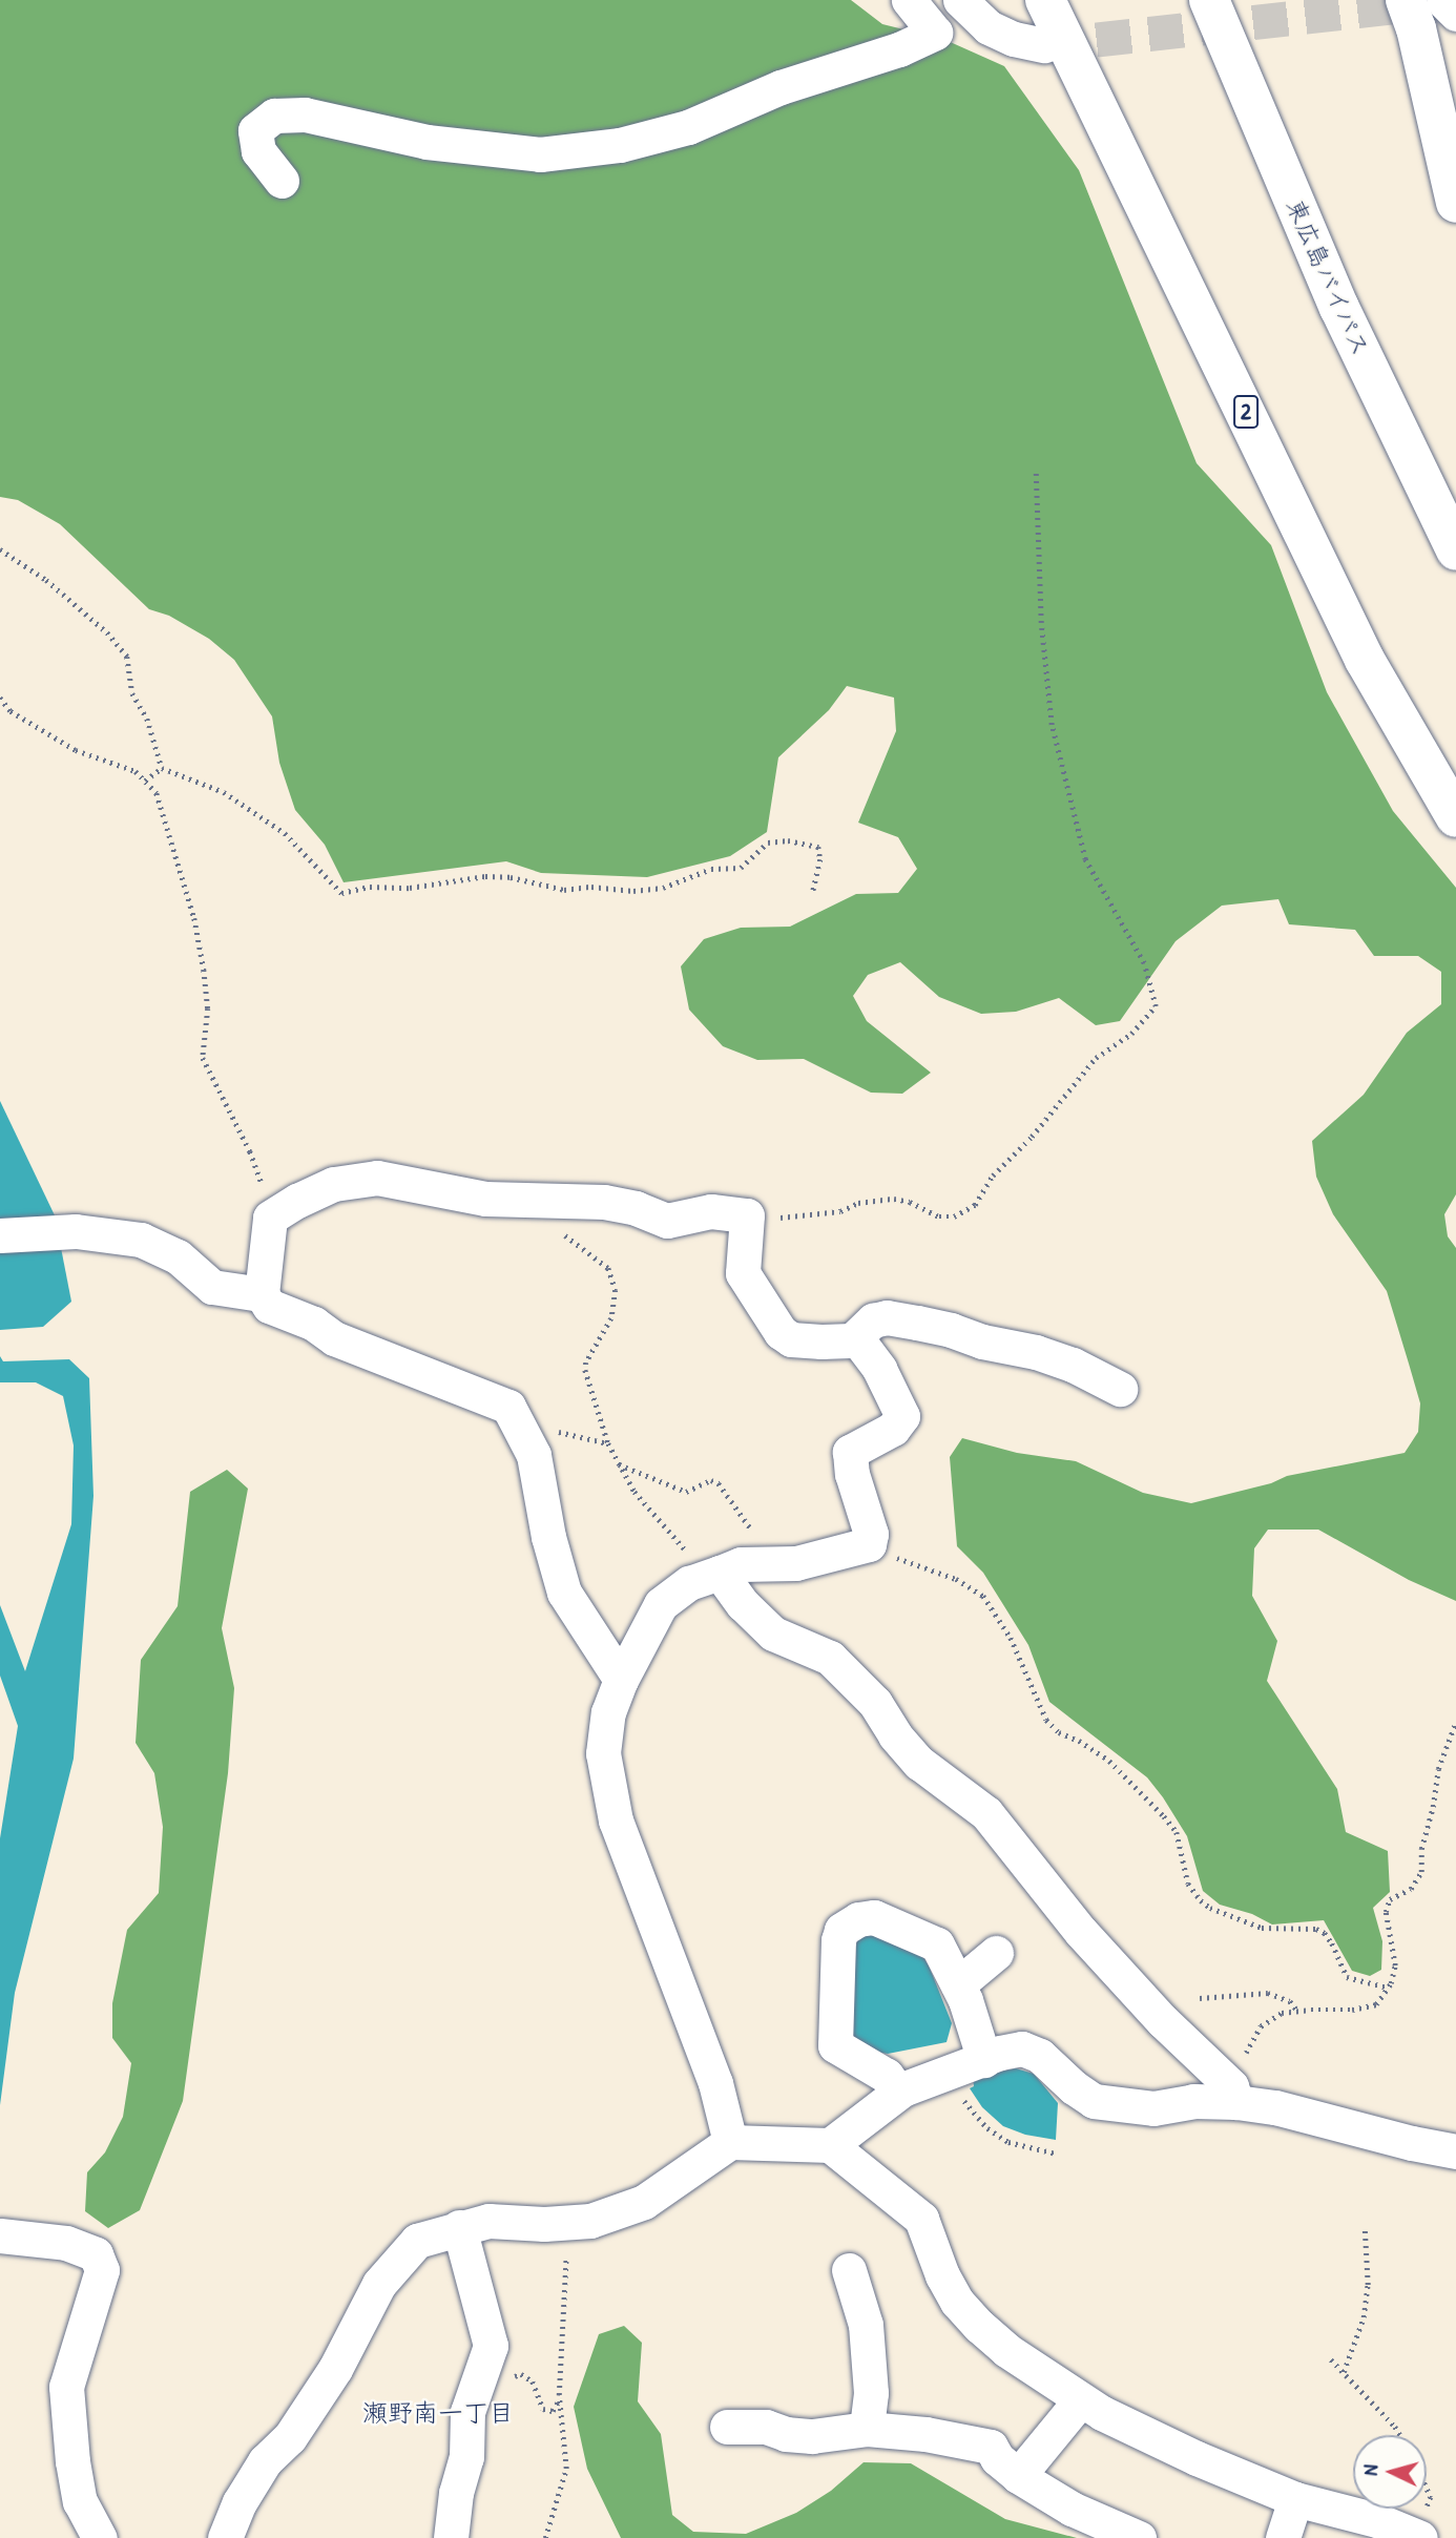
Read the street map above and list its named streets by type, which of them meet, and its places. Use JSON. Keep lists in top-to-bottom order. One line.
{"streets":{"highway":["東広島バイパス","2"]},"districts":["瀬野南一丁目"],"north":"left"}
